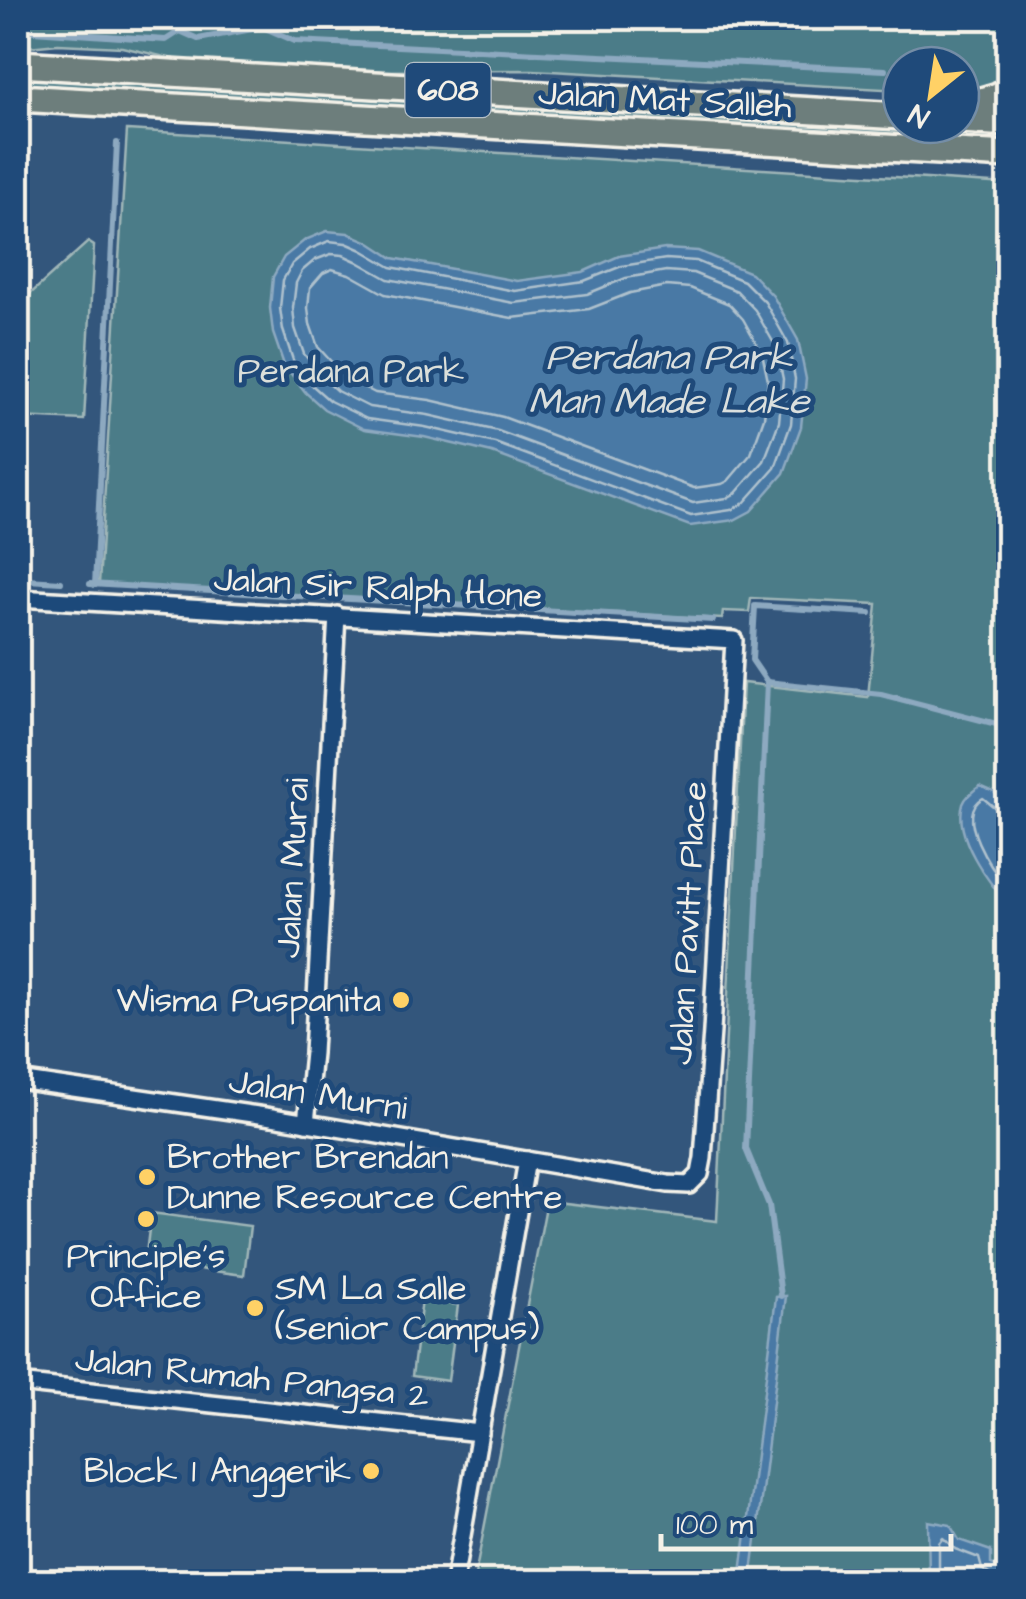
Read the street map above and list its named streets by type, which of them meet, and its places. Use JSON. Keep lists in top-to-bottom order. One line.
{"streets":{"main road":["608","Jalan Mat Salleh"],"street":["Jalan Sir Ralph Hone","Jalan Murai","Jalan Pavitt Place","Jalan Murni","Jalan Rumah Pangsa 2"]},"crossings":[["Jalan Sir Ralph Hone","Jalan Murai"],["Jalan Sir Ralph Hone","Jalan Pavitt Place"],["Jalan Murai","Jalan Murni"],["Jalan Pavitt Place","Jalan Murni"]],"water":["Perdana Park Man Made Lake"],"parks":["Perdana Park"],"places":["Wisma Puspanita","Brother Brendan Dunne Resource Centre","Principle's Office","SM La Salle (Senior Campus)","Block 1 Anggerik"],"scale_bar":"100 m","north":"bottom left"}
